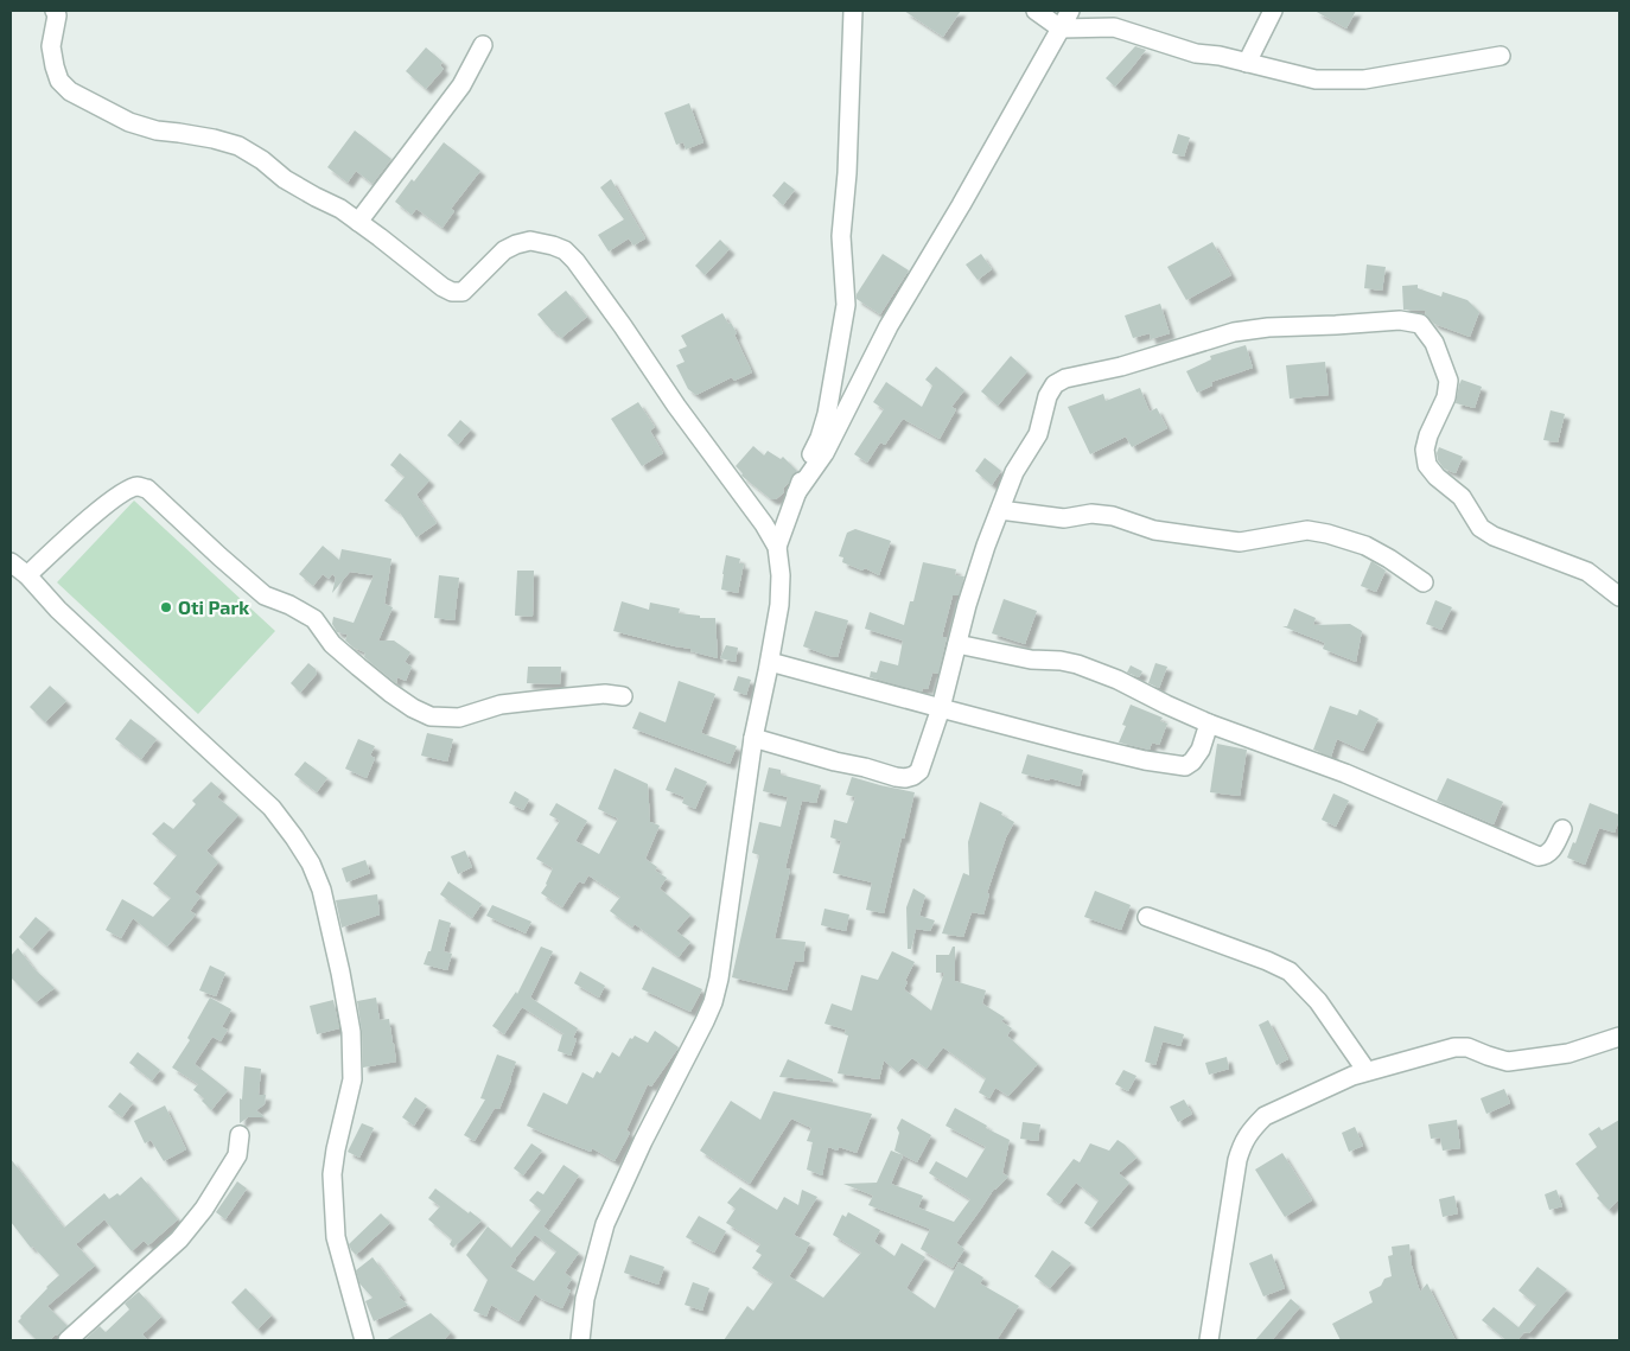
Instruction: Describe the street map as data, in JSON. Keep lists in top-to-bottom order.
{
  "places": ["Oti Park"]
}
